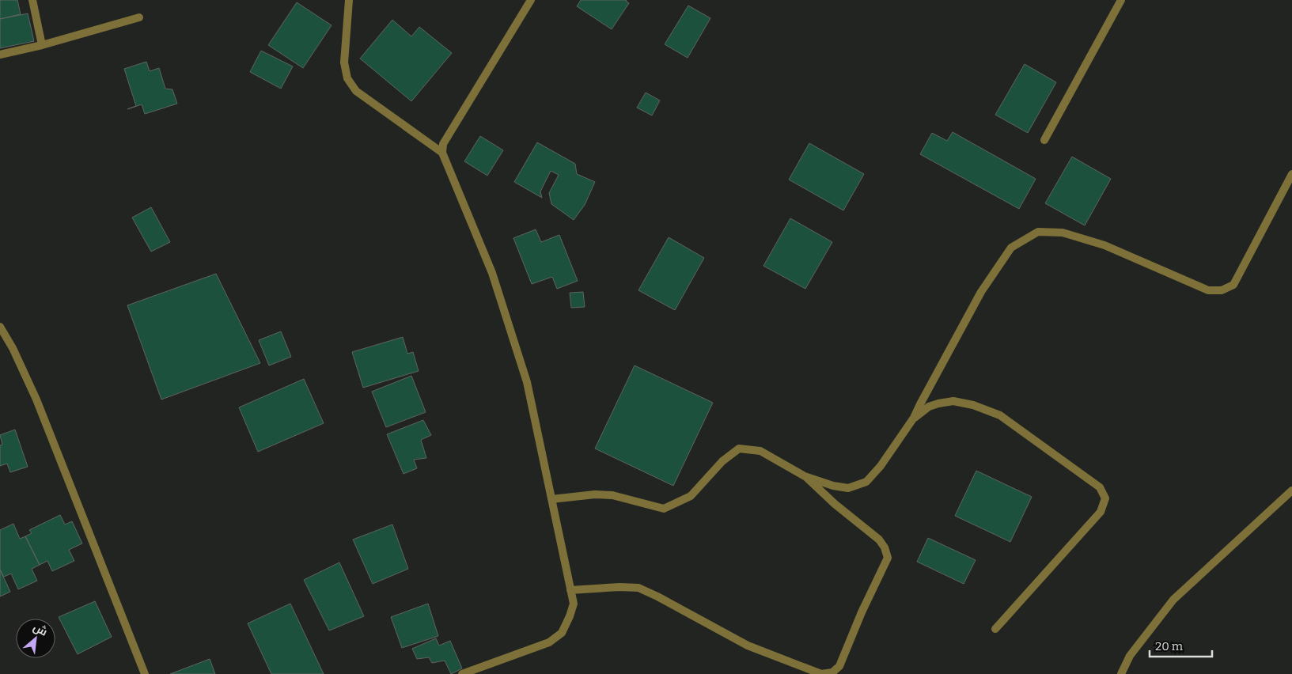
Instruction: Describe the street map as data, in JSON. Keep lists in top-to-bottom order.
{
  "scale_bar": "20 m",
  "north": "top right"
}
